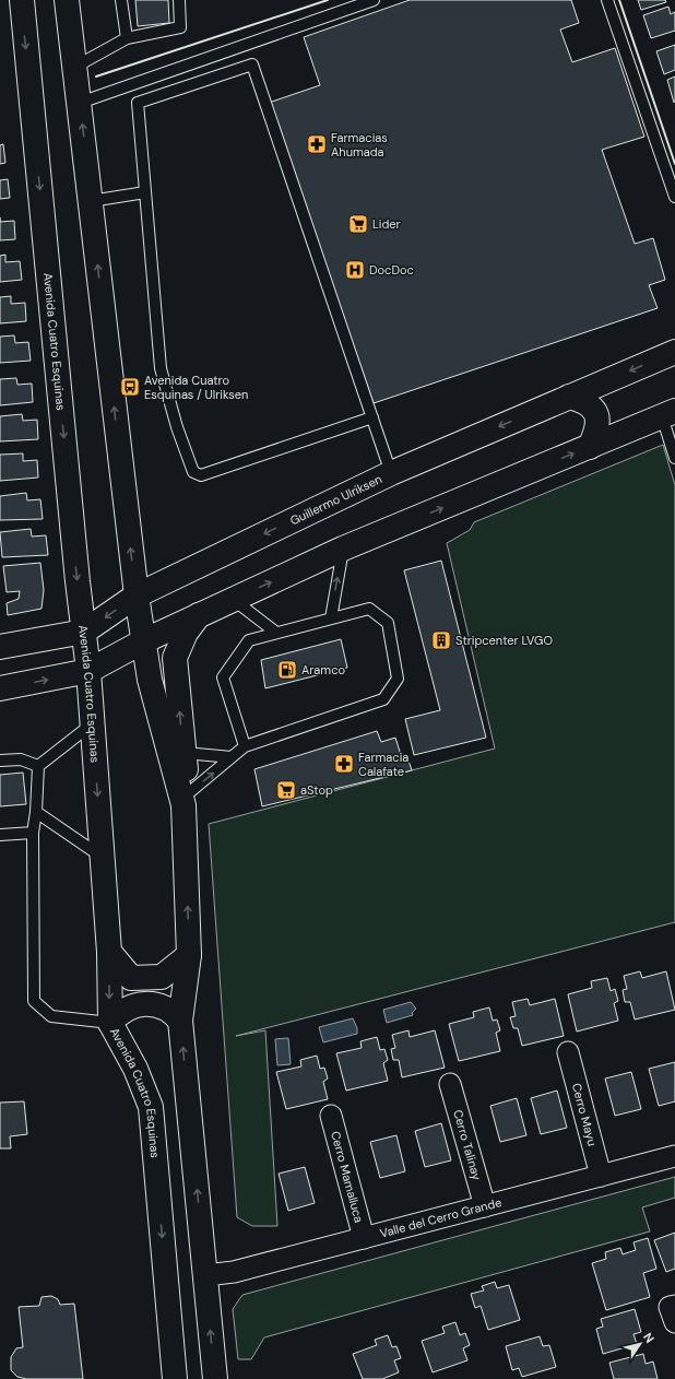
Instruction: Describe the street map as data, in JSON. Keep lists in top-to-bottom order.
{
  "streets": {
    "main road": ["Avenida Cuatro Esquinas", "Guillermo Ulriksen"],
    "street": [
      "Cerro Mayu",
      "Cerro Talinay",
      "Cerro Mamalluca",
      "Valle del Cerro Grande"
    ]
  },
  "crossings": [
    ["Avenida Cuatro Esquinas", "Guillermo Ulriksen"],
    ["Cerro Mayu", "Valle del Cerro Grande"],
    ["Cerro Talinay", "Valle del Cerro Grande"],
    ["Cerro Mamalluca", "Valle del Cerro Grande"]
  ],
  "places": {
    "pharmacy": ["Farmacias Ahumada", "Farmacia Calafate"],
    "supermarket": ["Lider", "aStop"],
    "hospital": ["DocDoc"],
    "bus stop": ["Avenida Cuatro Esquinas / Ulriksen"],
    "building": ["Stripcenter LVGO"],
    "fuel station": ["Aramco"]
  },
  "north": "top right"
}
